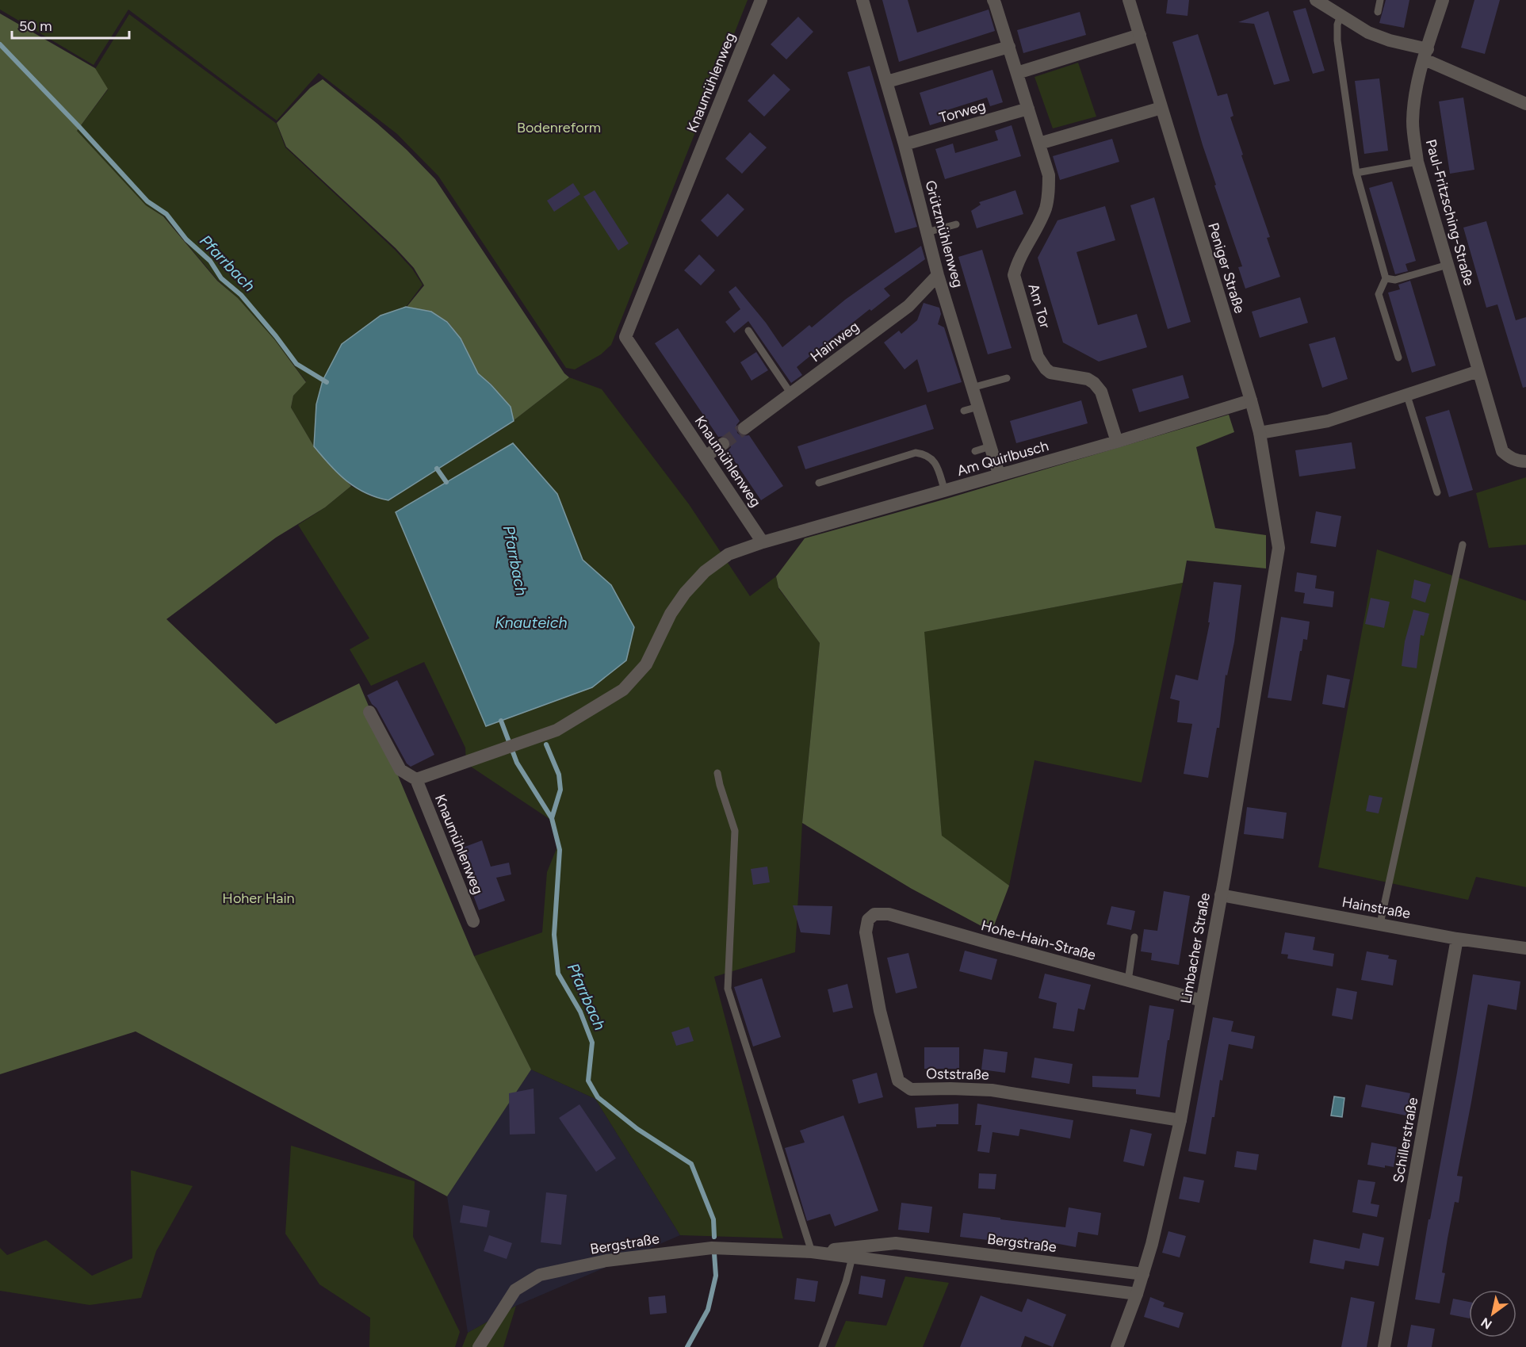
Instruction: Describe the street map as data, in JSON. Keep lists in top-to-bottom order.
{
  "streets": {
    "street": [
      "Knaumühlenweg",
      "Torweg",
      "Paul-Fritzsching-Straße",
      "Grützmühlenweg",
      "Peniger Straße",
      "Am Tor",
      "Hainweg",
      "Am Quirlbusch",
      "Hainstraße",
      "Hohe-Hain-Straße",
      "Limbacher Straße",
      "Oststraße",
      "Schillerstraße",
      "Bergstraße"
    ]
  },
  "crossings": [
    ["Knaumühlenweg", "Am Quirlbusch"],
    ["Torweg", "Grützmühlenweg"],
    ["Torweg", "Am Tor"],
    ["Grützmühlenweg", "Hainweg"],
    ["Grützmühlenweg", "Am Quirlbusch"],
    ["Peniger Straße", "Am Quirlbusch"],
    ["Peniger Straße", "Limbacher Straße"],
    ["Am Tor", "Am Quirlbusch"],
    ["Hainstraße", "Limbacher Straße"],
    ["Hainstraße", "Schillerstraße"],
    ["Hohe-Hain-Straße", "Limbacher Straße"],
    ["Hohe-Hain-Straße", "Oststraße"],
    ["Limbacher Straße", "Oststraße"],
    ["Limbacher Straße", "Bergstraße"]
  ],
  "water": ["Pfarrbach", "Knauteich"],
  "parks": ["Bodenreform", "Hoher Hain"],
  "scale_bar": "50 m",
  "north": "bottom left"
}
